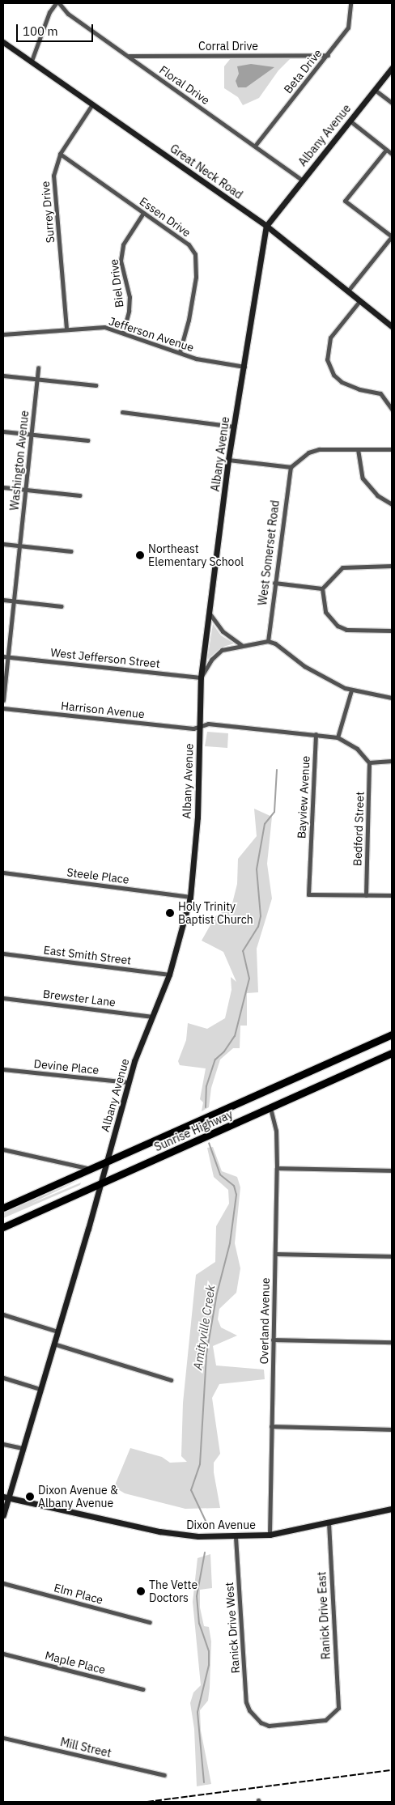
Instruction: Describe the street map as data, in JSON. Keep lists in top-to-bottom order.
{
  "streets": {
    "highway": ["Sunrise Highway"],
    "street": [
      "Corral Drive",
      "Beta Drive",
      "Floral Drive",
      "Albany Avenue",
      "Great Neck Road",
      "Surrey Drive",
      "Essen Drive",
      "Biel Drive",
      "Jefferson Avenue",
      "Washington Avenue",
      "West Somerset Road",
      "West Jefferson Street",
      "Harrison Avenue",
      "Bayview Avenue",
      "Bedford Street",
      "Steele Place",
      "East Smith Street",
      "Brewster Lane",
      "Devine Place",
      "Overland Avenue",
      "Dixon Avenue",
      "Elm Place",
      "Ranick Drive East",
      "Ranick Drive West",
      "Maple Place",
      "Mill Street"
    ]
  },
  "crossings": [
    ["Corral Drive", "Beta Drive"],
    ["Corral Drive", "Floral Drive"],
    ["Beta Drive", "Floral Drive"],
    ["Floral Drive", "Albany Avenue"],
    ["Albany Avenue", "Great Neck Road"],
    ["Albany Avenue", "Jefferson Avenue"],
    ["Albany Avenue", "West Jefferson Street"],
    ["Albany Avenue", "Harrison Avenue"],
    ["Albany Avenue", "Steele Place"],
    ["Albany Avenue", "East Smith Street"],
    ["Albany Avenue", "Brewster Lane"],
    ["Albany Avenue", "Devine Place"],
    ["Albany Avenue", "Sunrise Highway"],
    ["Albany Avenue", "Dixon Avenue"],
    ["Great Neck Road", "Surrey Drive"],
    ["Surrey Drive", "Essen Drive"],
    ["Surrey Drive", "Jefferson Avenue"],
    ["Essen Drive", "Biel Drive"],
    ["Essen Drive", "Jefferson Avenue"],
    ["Biel Drive", "Jefferson Avenue"],
    ["Washington Avenue", "West Jefferson Street"],
    ["Bayview Avenue", "Bedford Street"],
    ["Sunrise Highway", "Overland Avenue"],
    ["Overland Avenue", "Dixon Avenue"],
    ["Dixon Avenue", "Ranick Drive East"],
    ["Dixon Avenue", "Ranick Drive West"],
    ["Ranick Drive East", "Ranick Drive West"]
  ],
  "water": ["Amityville Creek"],
  "places": [
    "Northeast Elementary School",
    "Holy Trinity Baptist Church",
    "Dixon Avenue & Albany Avenue",
    "The Vette Doctors"
  ],
  "scale_bar": "100 m"
}
